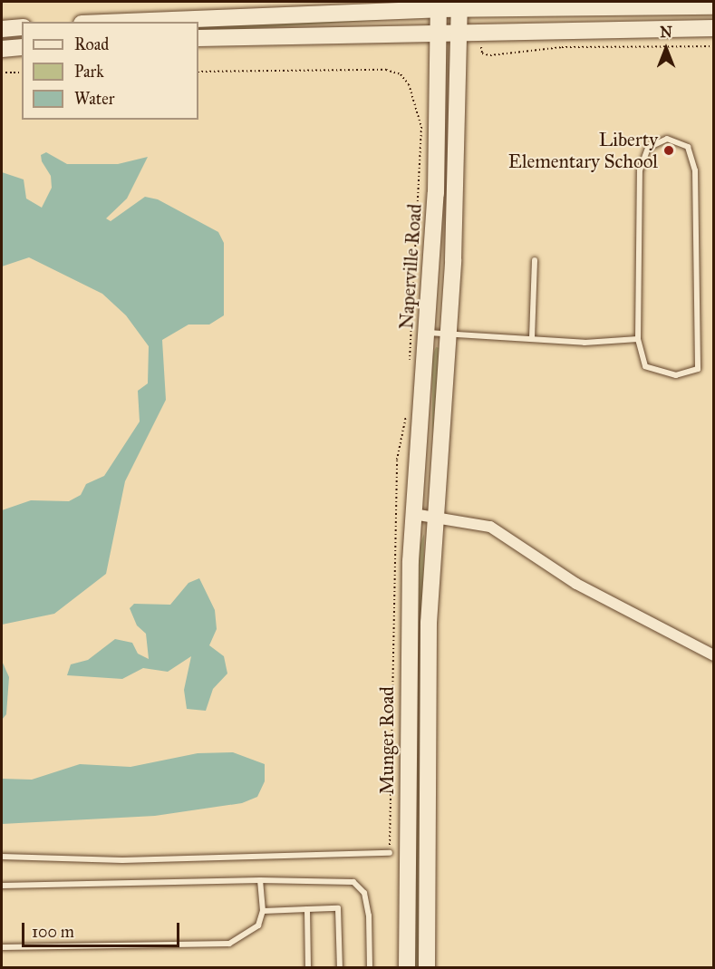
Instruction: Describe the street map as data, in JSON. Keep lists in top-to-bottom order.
{
  "streets": {
    "street": ["Naperville Road", "Munger Road"]
  },
  "crossings": [
    ["Naperville Road", "Munger Road"]
  ],
  "places": ["Liberty Elementary School"],
  "legend": ["Road", "Park", "Water"],
  "scale_bar": "100 m",
  "north": "top"
}
